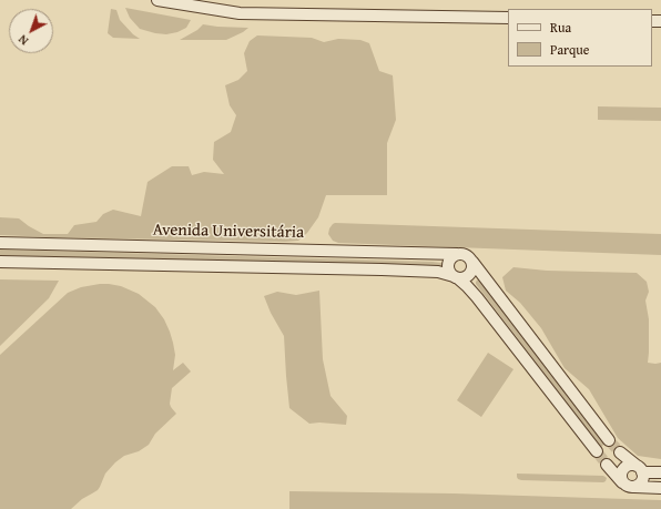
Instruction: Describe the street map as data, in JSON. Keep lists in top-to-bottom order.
{
  "streets": {
    "street": ["Avenida Universitária"]
  },
  "legend": ["Rua", "Parque"],
  "north": "bottom left"
}
